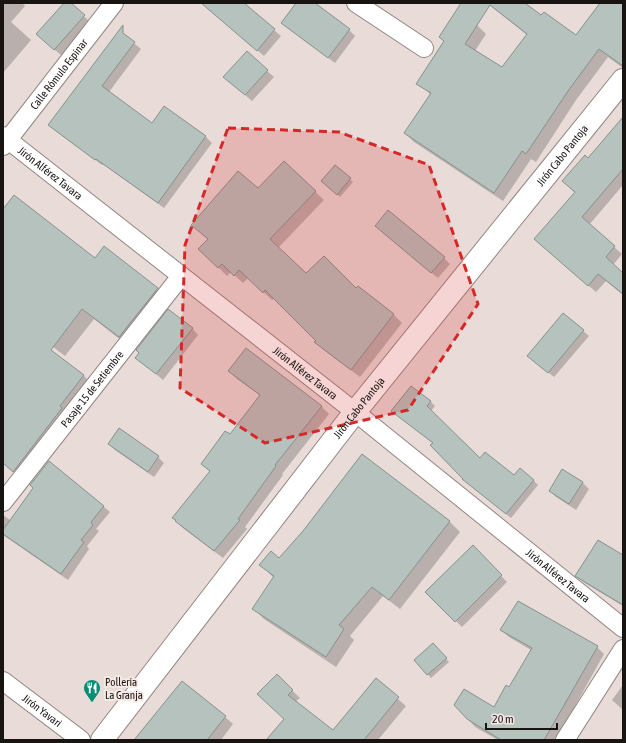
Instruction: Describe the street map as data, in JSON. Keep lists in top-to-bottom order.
{
  "streets": {
    "street": [
      "Calle Rómulo Espinar",
      "Jirón Cabo Pantoja",
      "Jirón Alférez Tavara",
      "Pasaje 15 de Setiembre",
      "Jirón Yavari"
    ]
  },
  "crossings": [
    ["Calle Rómulo Espinar", "Jirón Alférez Tavara"],
    ["Jirón Cabo Pantoja", "Jirón Alférez Tavara"],
    ["Jirón Alférez Tavara", "Pasaje 15 de Setiembre"]
  ],
  "places": {
    "restaurant": ["Pollería La Granja"]
  },
  "scale_bar": "20 m"
}
